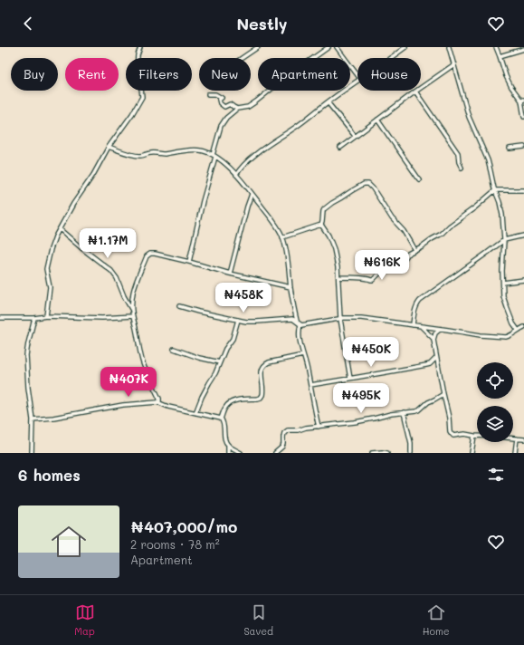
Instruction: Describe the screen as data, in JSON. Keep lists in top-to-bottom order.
{
  "page": {
    "header": "Nestly",
    "chip": [
      "Buy",
      "Rent",
      "Filters",
      "New",
      "Apartment",
      "House"
    ],
    "price": [
      "₦1.17M",
      "₦616K",
      "₦458K",
      "₦450K",
      "₦407K",
      "₦495K"
    ],
    "heading": "6 homes",
    "list": [
      {
        "name": "₦407,000/mo",
        "note": "2 rooms · 78 m² · Apartment"
      }
    ],
    "tabs": ["Map", "Saved", "Home"]
  }
}
